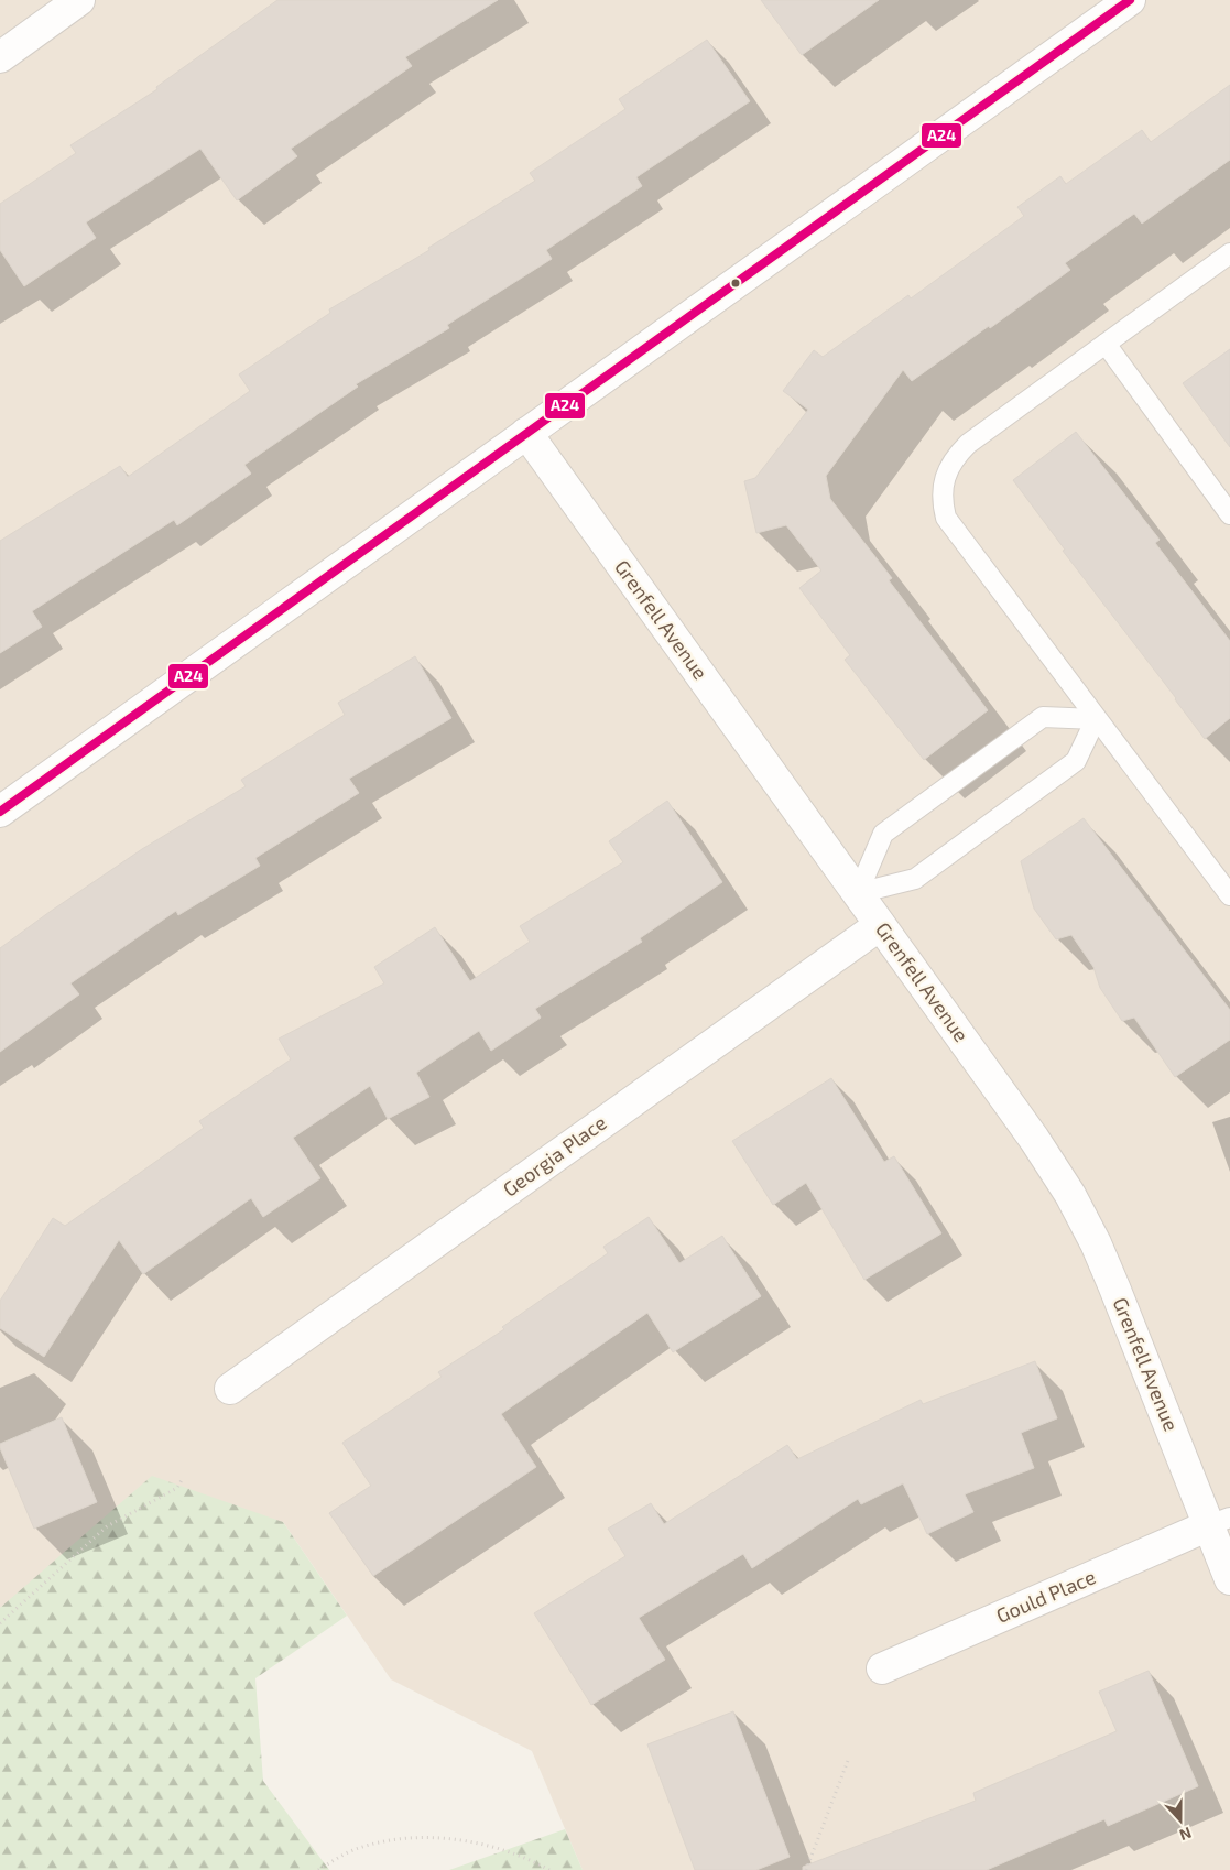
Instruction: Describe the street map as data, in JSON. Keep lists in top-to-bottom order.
{
  "streets": {
    "street": ["Grenfell Avenue", "Georgia Place", "Gould Place"]
  },
  "crossings": [
    ["Grenfell Avenue", "Georgia Place"],
    ["Grenfell Avenue", "Gould Place"]
  ],
  "lines": ["transit line A24"],
  "north": "bottom"
}
